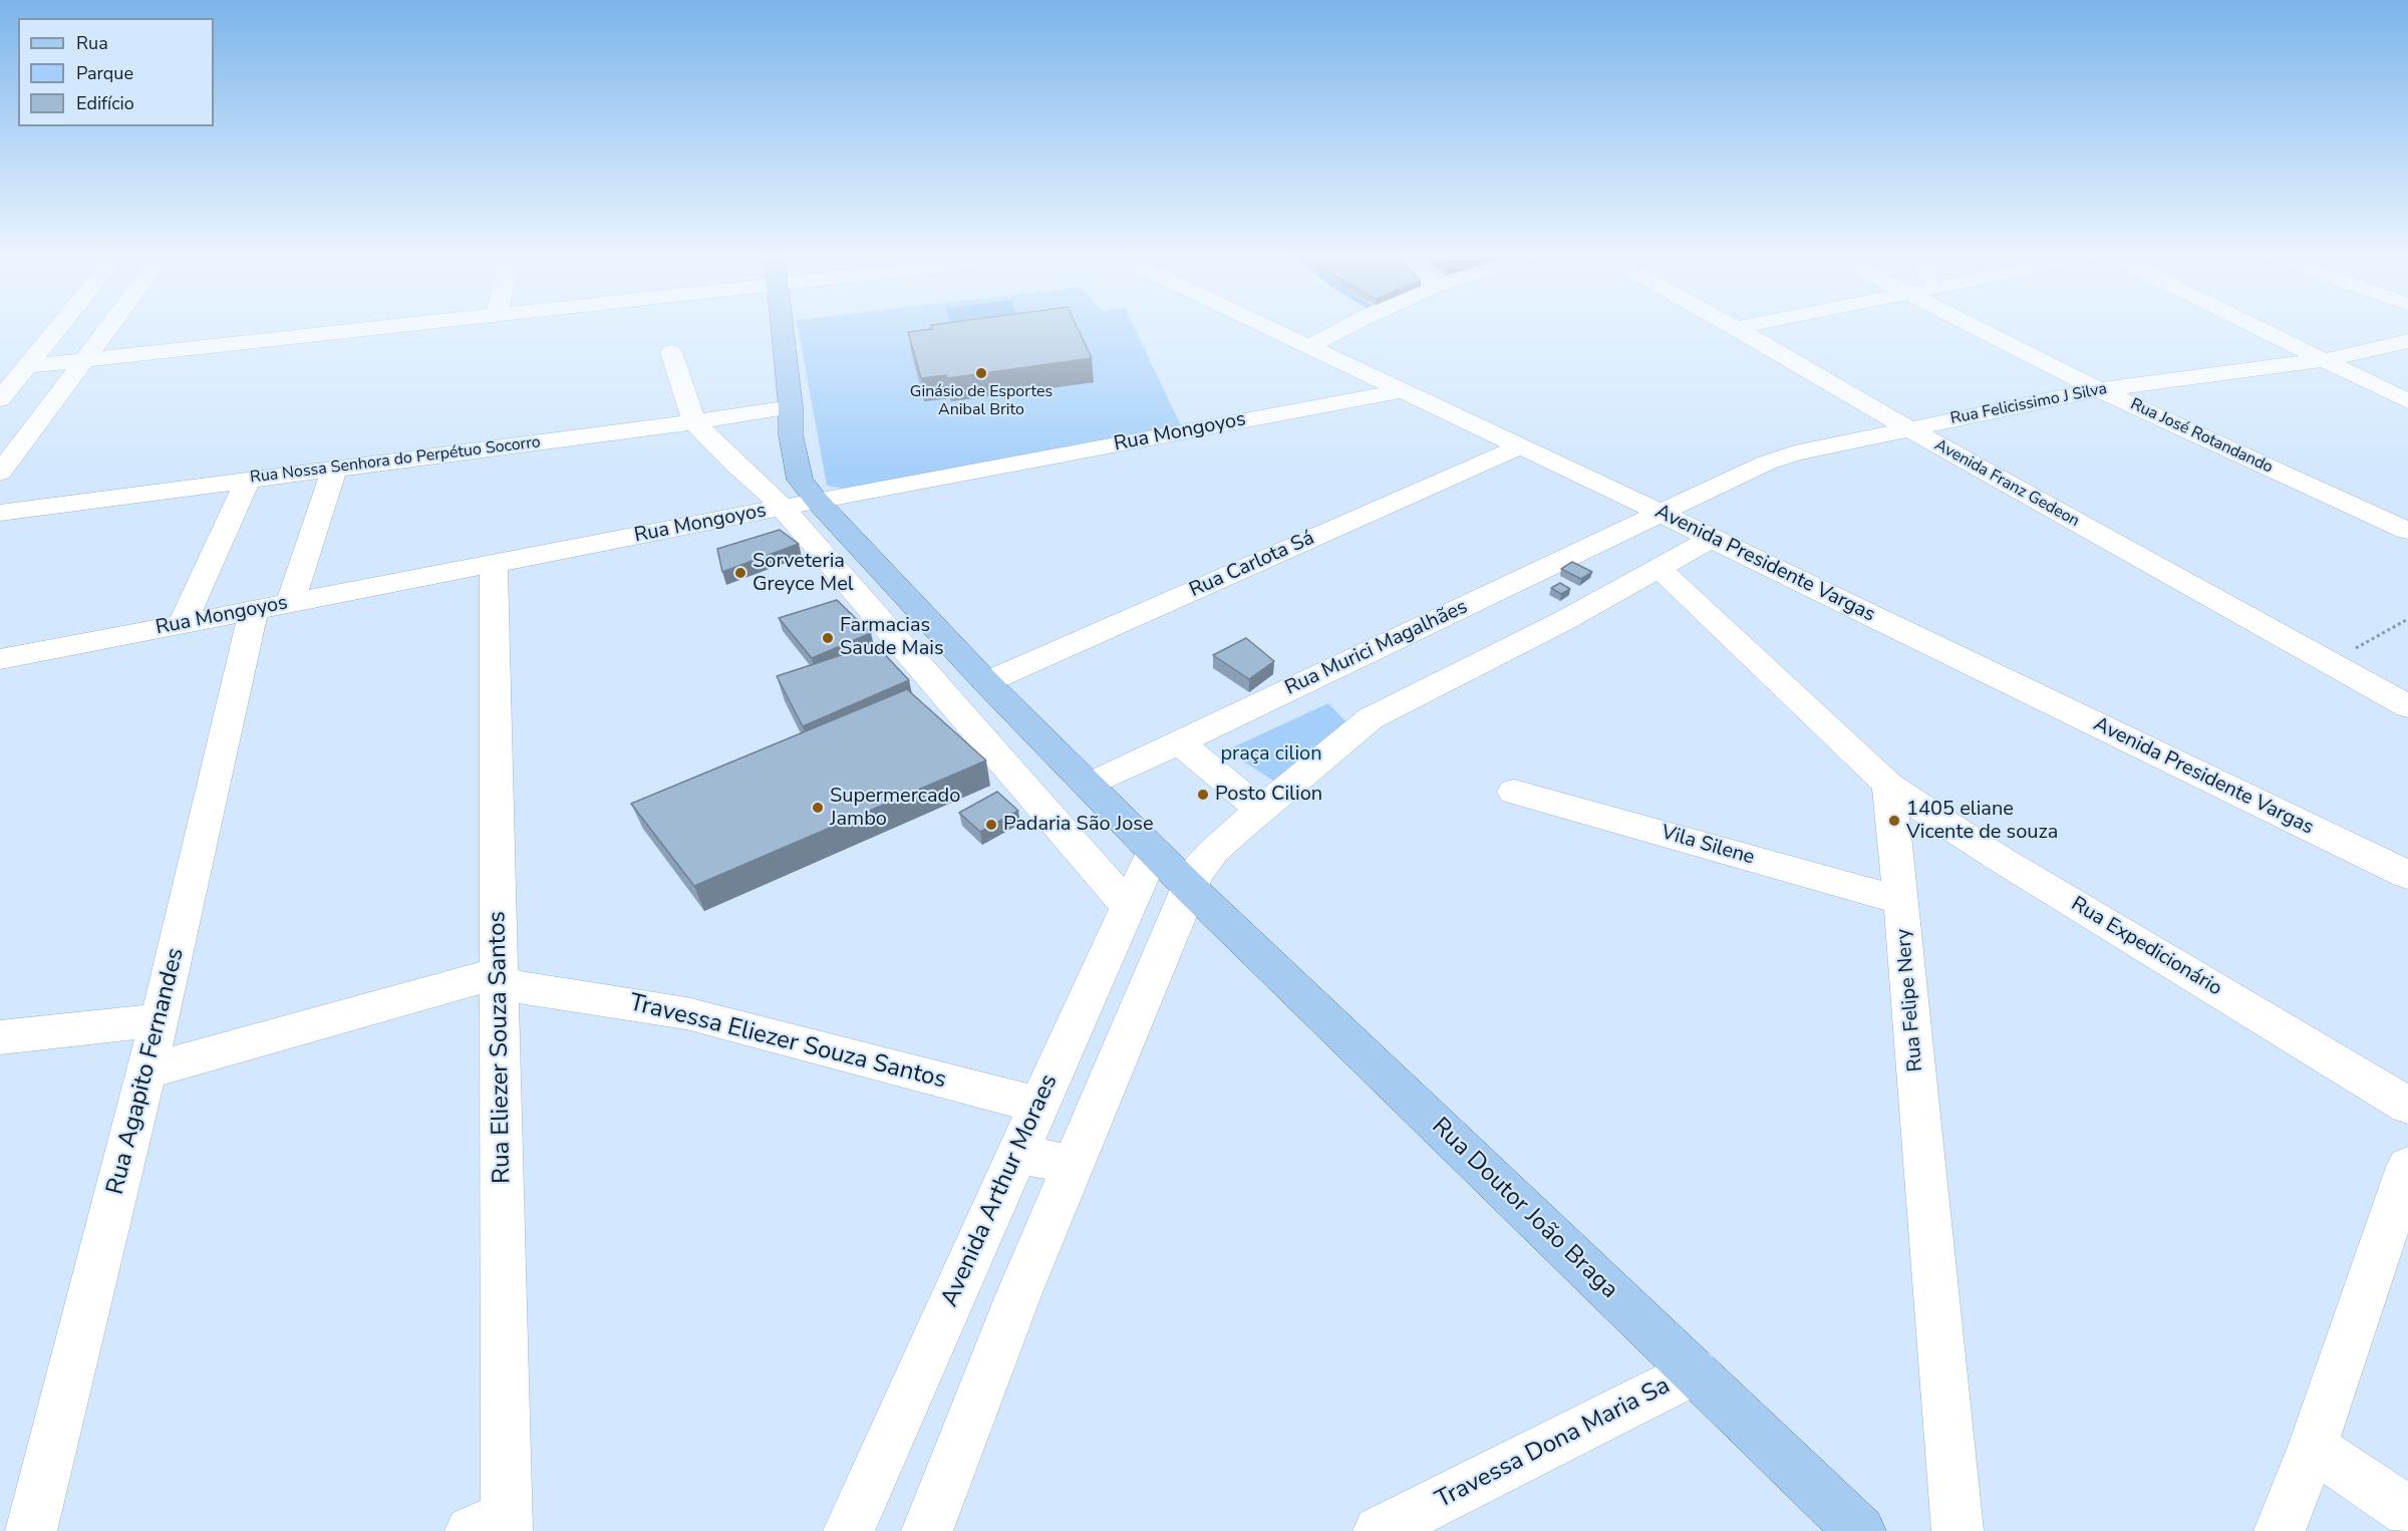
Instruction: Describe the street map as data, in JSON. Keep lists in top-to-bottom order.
{
  "streets": {
    "main road": ["Rua Doutor João Braga"],
    "street": [
      "Rua Felicissimo J Silva",
      "Rua Mongoyos",
      "Rua José Rotandando",
      "Rua Nossa Senhora do Perpétuo Socorro",
      "Avenida Franz Gedeon",
      "Avenida Presidente Vargas",
      "Rua Carlota Sá",
      "Rua Murici Magalhães",
      "Vila Silene",
      "Rua Expedicionário",
      "Rua Felipe Nery",
      "Travessa Eliezer Souza Santos",
      "Rua Eliezer Souza Santos",
      "Rua Agapito Fernandes",
      "Avenida Arthur Moraes",
      "Travessa Dona Maria Sa"
    ]
  },
  "crossings": [
    ["Rua Felicissimo J Silva", "Rua José Rotandando"],
    ["Rua Felicissimo J Silva", "Avenida Franz Gedeon"],
    ["Rua Felicissimo J Silva", "Avenida Presidente Vargas"],
    ["Rua Felicissimo J Silva", "Rua Murici Magalhães"],
    ["Rua Mongoyos", "Avenida Presidente Vargas"],
    ["Rua Mongoyos", "Rua Eliezer Souza Santos"],
    ["Rua Mongoyos", "Rua Agapito Fernandes"],
    ["Rua Mongoyos", "Rua Doutor João Braga"],
    ["Rua Nossa Senhora do Perpétuo Socorro", "Rua Agapito Fernandes"],
    ["Rua Nossa Senhora do Perpétuo Socorro", "Rua Doutor João Braga"],
    ["Avenida Presidente Vargas", "Rua Carlota Sá"],
    ["Avenida Presidente Vargas", "Rua Murici Magalhães"],
    ["Rua Carlota Sá", "Rua Doutor João Braga"],
    ["Rua Murici Magalhães", "Rua Doutor João Braga"],
    ["Vila Silene", "Rua Felipe Nery"],
    ["Rua Expedicionário", "Rua Felipe Nery"],
    ["Travessa Eliezer Souza Santos", "Rua Eliezer Souza Santos"],
    ["Travessa Eliezer Souza Santos", "Avenida Arthur Moraes"],
    ["Avenida Arthur Moraes", "Rua Doutor João Braga"],
    ["Rua Doutor João Braga", "Travessa Dona Maria Sa"]
  ],
  "parks": ["praça cilion"],
  "places": [
    "Ginásio de Esportes Anibal Brito",
    "Sorveteria Greyce Mel",
    "Farmacias Saude Mais",
    "Posto Cilion",
    "Supermercado Jambo",
    "1405 eliane Vicente de souza",
    "Padaria São Jose"
  ],
  "legend": ["Rua", "Parque", "Edifício"]
}
